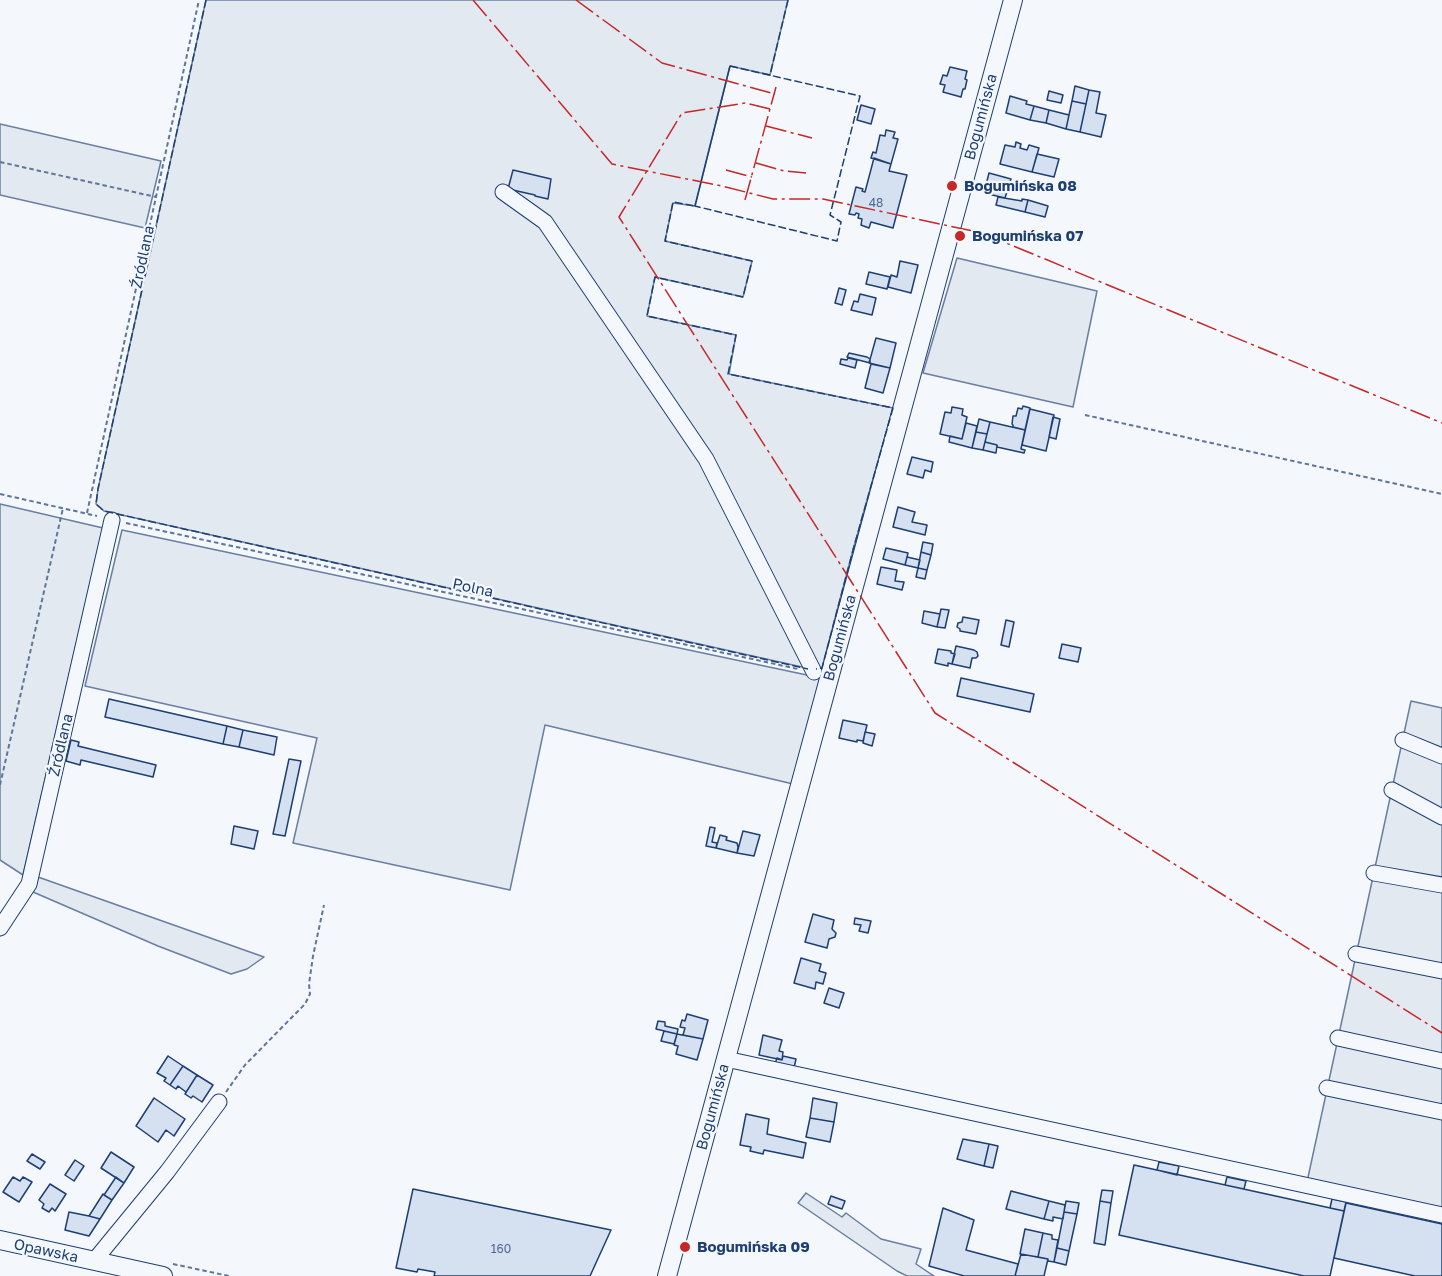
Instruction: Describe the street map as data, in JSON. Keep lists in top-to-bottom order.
{
  "streets": {
    "main road": ["Bogumińska", "Opawska"],
    "street": ["Źródlana"],
    "path": ["Polna"]
  },
  "crossings": [
    ["Źródlana", "Polna"]
  ],
  "places": ["Bogumińska 08", "Bogumińska 07", "Bogumińska 09"],
  "house_numbers": ["48", "160"]
}
